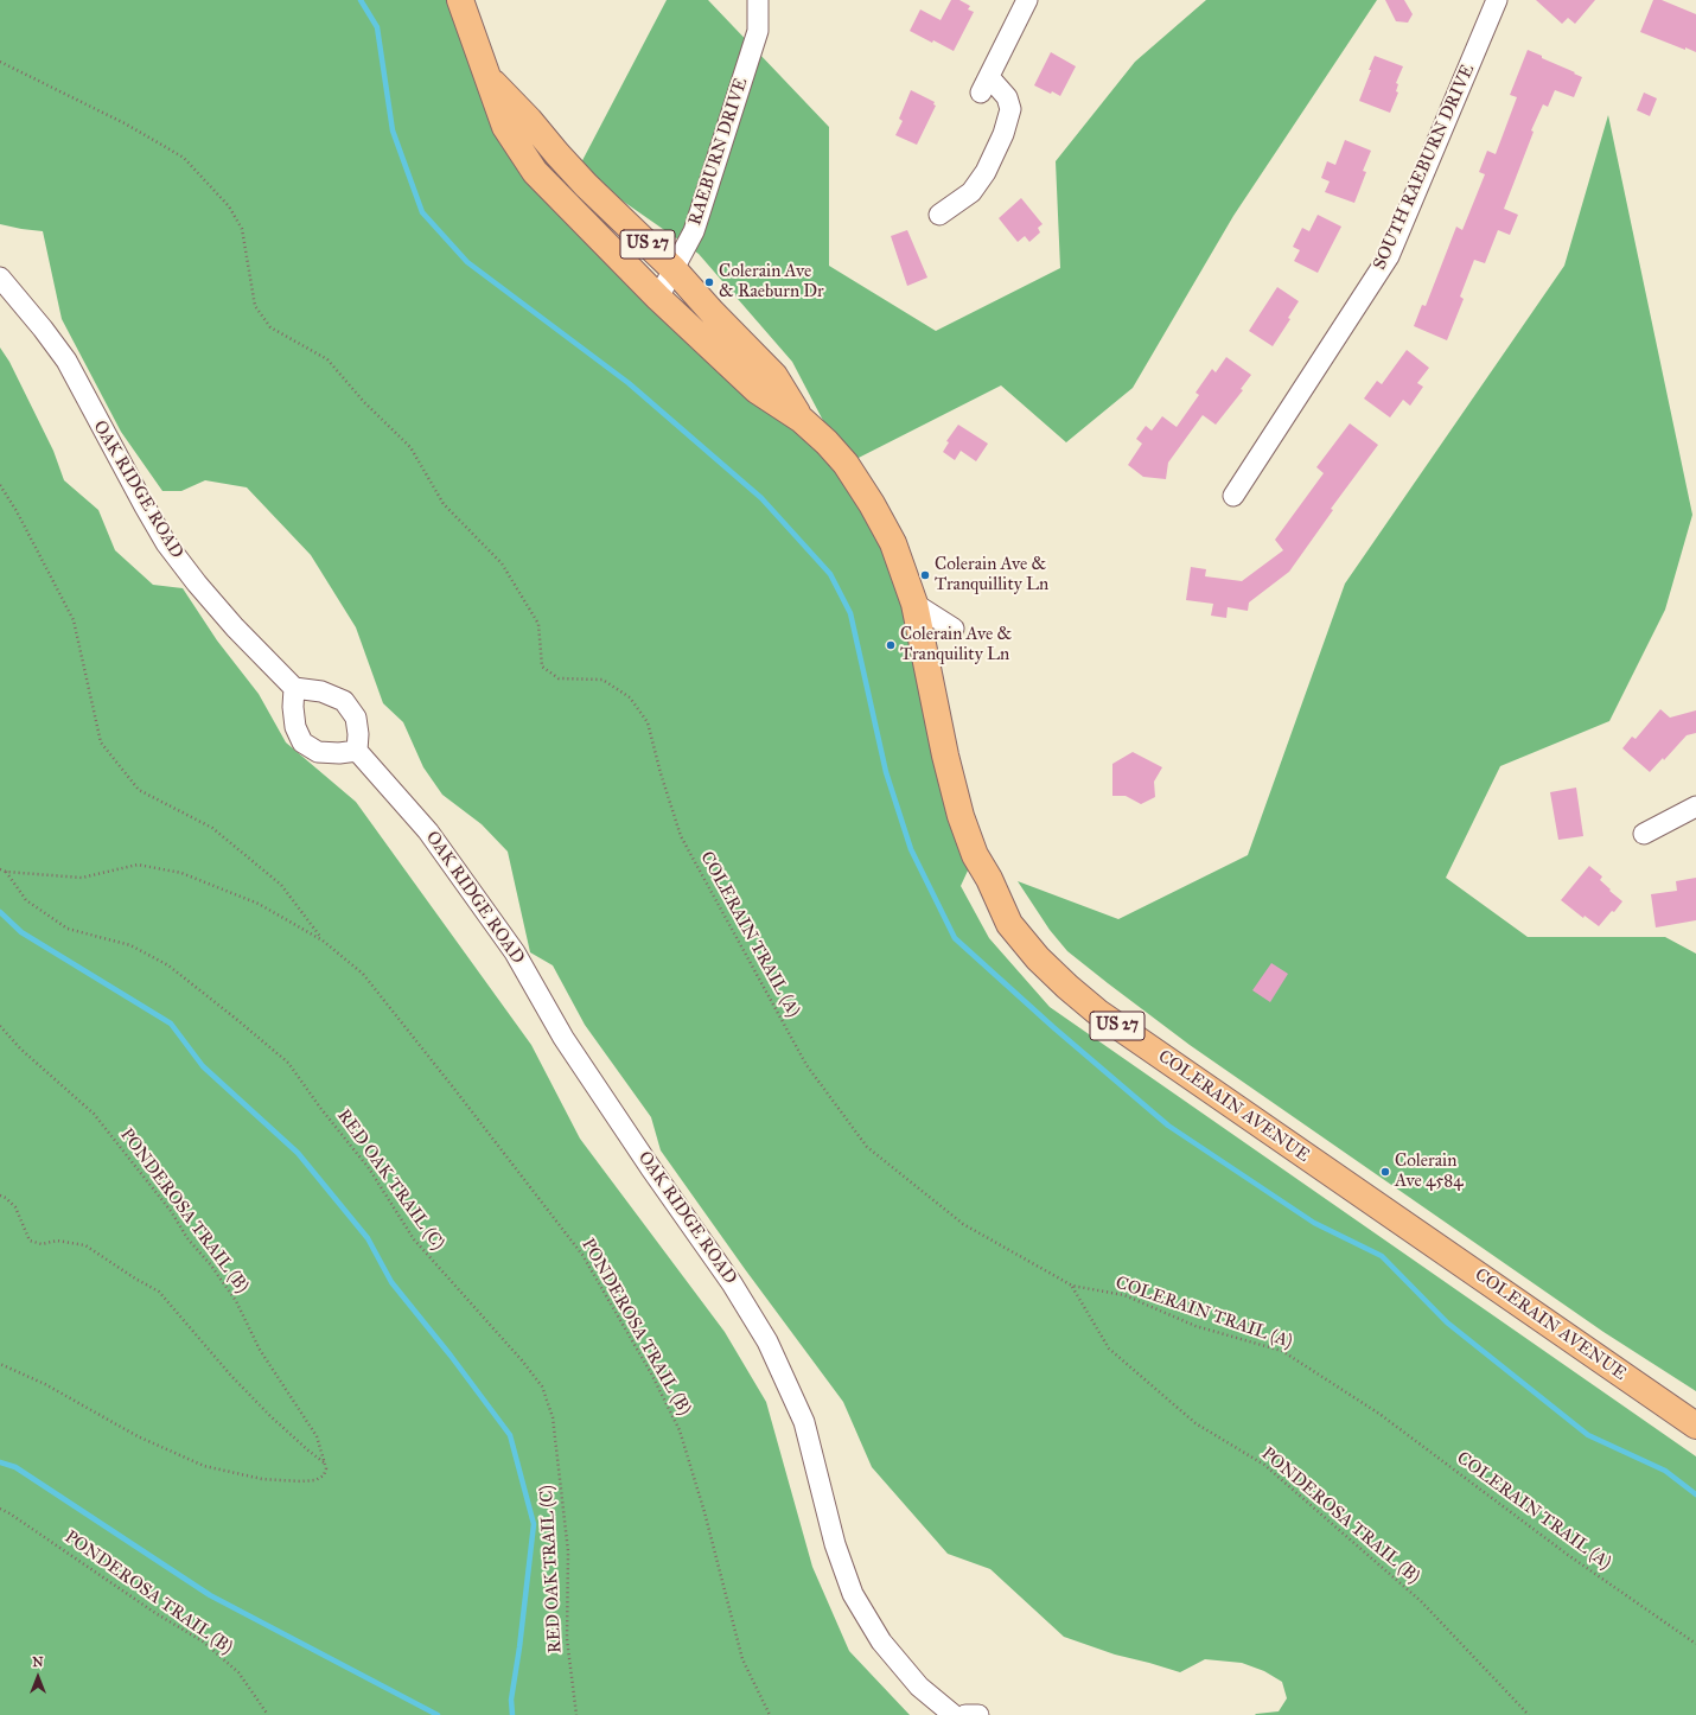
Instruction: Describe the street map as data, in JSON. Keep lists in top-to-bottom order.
{
  "streets": {
    "main road": ["US 27", "COLERAIN AVENUE"],
    "street": ["RAEBURN DRIVE", "SOUTH RAEBURN DRIVE", "OAK RIDGE ROAD"],
    "path": ["COLERAIN TRAIL (A)", "RED OAK TRAIL (C)", "PONDEROSA TRAIL (B)"]
  },
  "crossings": [
    ["RAEBURN DRIVE", "COLERAIN AVENUE"],
    ["COLERAIN TRAIL (A)", "PONDEROSA TRAIL (B)"],
    ["RED OAK TRAIL (C)", "PONDEROSA TRAIL (B)"]
  ],
  "places": [
    "Colerain Ave & Raeburn Dr",
    "Colerain Ave & Tranquillity Ln",
    "Colerain Ave & Tranquility Ln",
    "Colerain Ave 4584"
  ],
  "north": "top"
}
